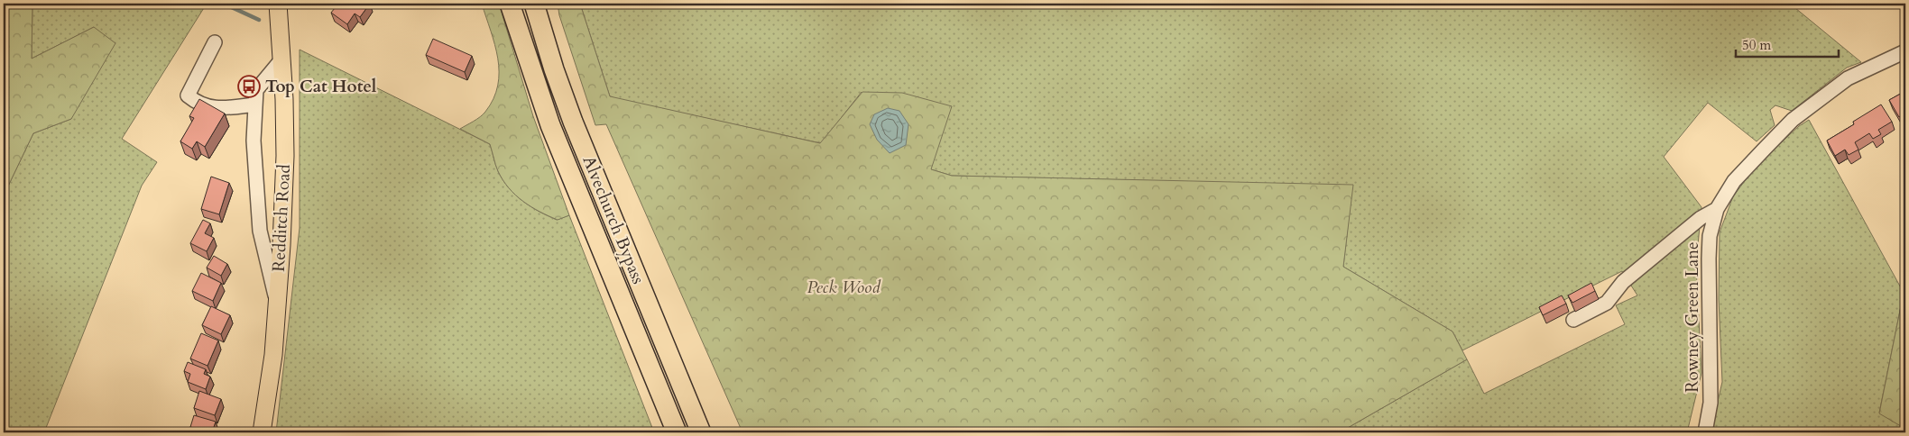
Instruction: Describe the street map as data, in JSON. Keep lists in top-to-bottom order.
{
  "streets": {
    "highway": ["Alvechurch Bypass"],
    "main road": ["Redditch Road"],
    "street": ["Rowney Green Lane"]
  },
  "parks": ["Peck Wood"],
  "places": {
    "bus stop": ["Top Cat Hotel"]
  },
  "scale_bar": "50 m"
}
